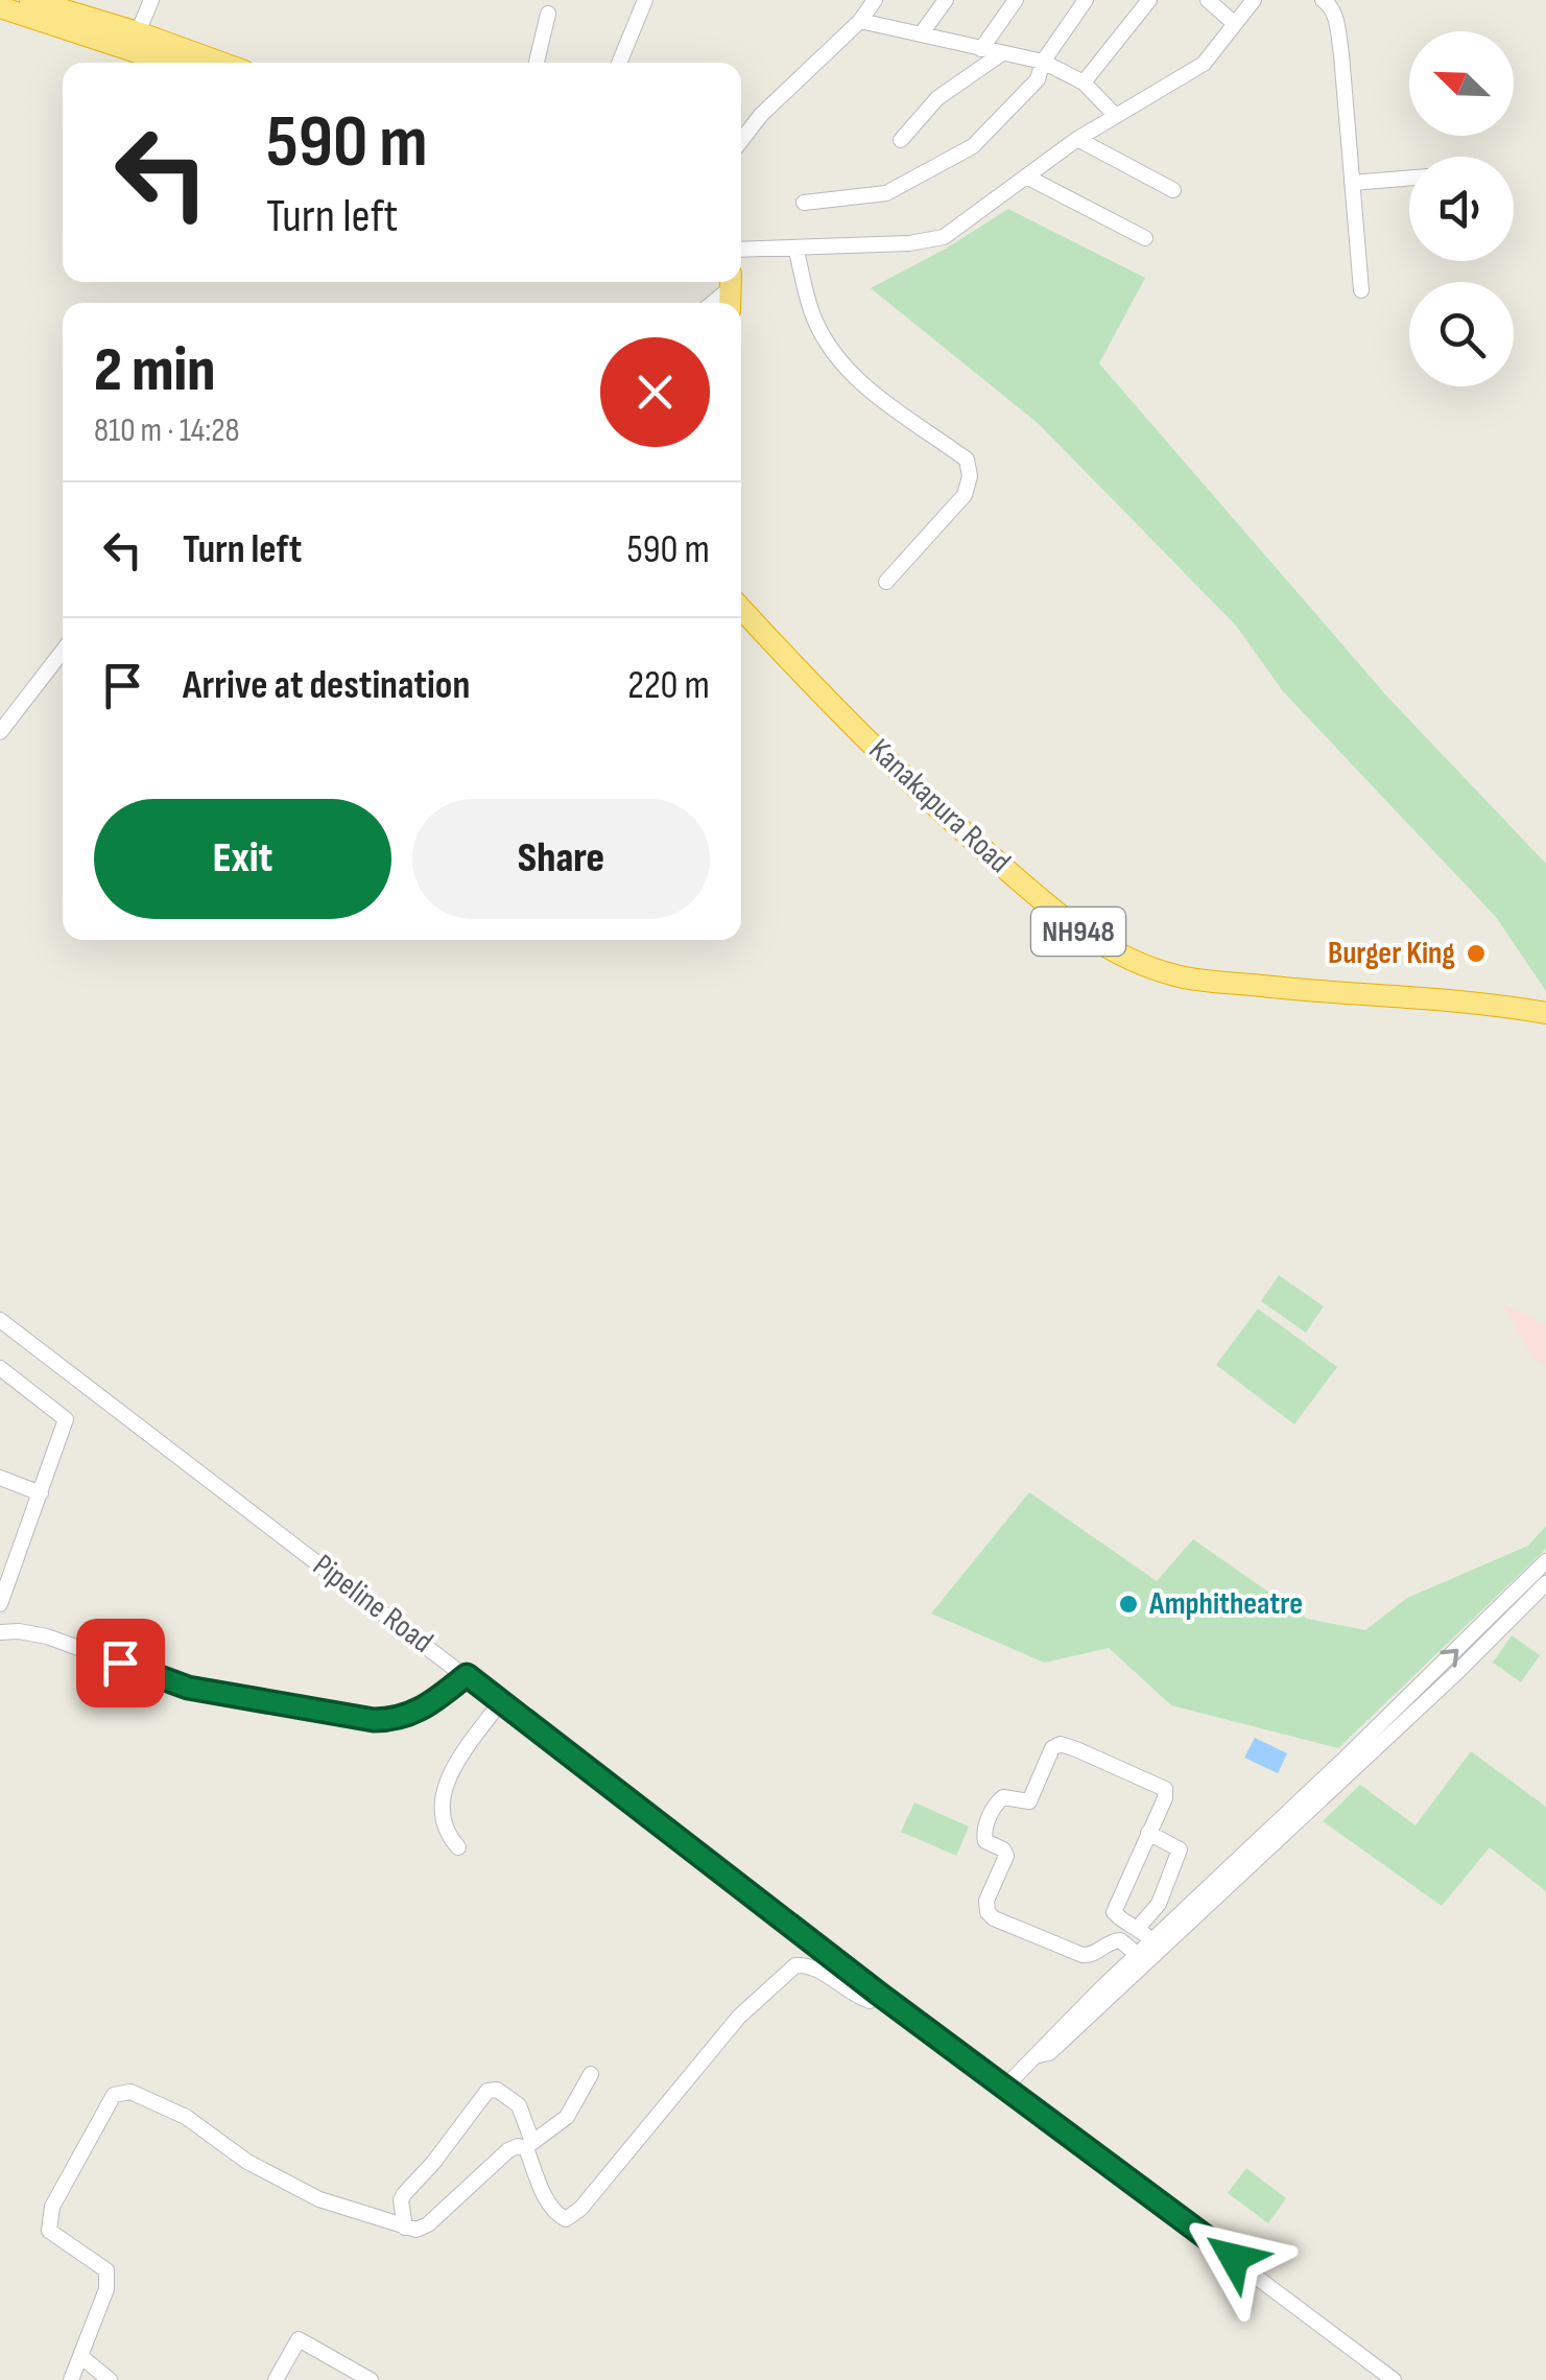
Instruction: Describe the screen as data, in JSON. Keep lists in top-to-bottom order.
{
  "streets": {
    "highway": ["Kanakapura Road", "NH948"],
    "street": ["Pipeline Road"]
  },
  "places": ["Burger King", "Amphitheatre"],
  "north": "top left",
  "page": {
    "turn": ["590 m", "Turn left"],
    "heading": ["2 min", "810 m · 14:28"],
    "list": [
      {
        "name": "Turn left",
        "value": "590 m"
      },
      {
        "name": "Arrive at destination",
        "value": "220 m"
      }
    ],
    "buttons": ["Exit", "Share"]
  }
}
